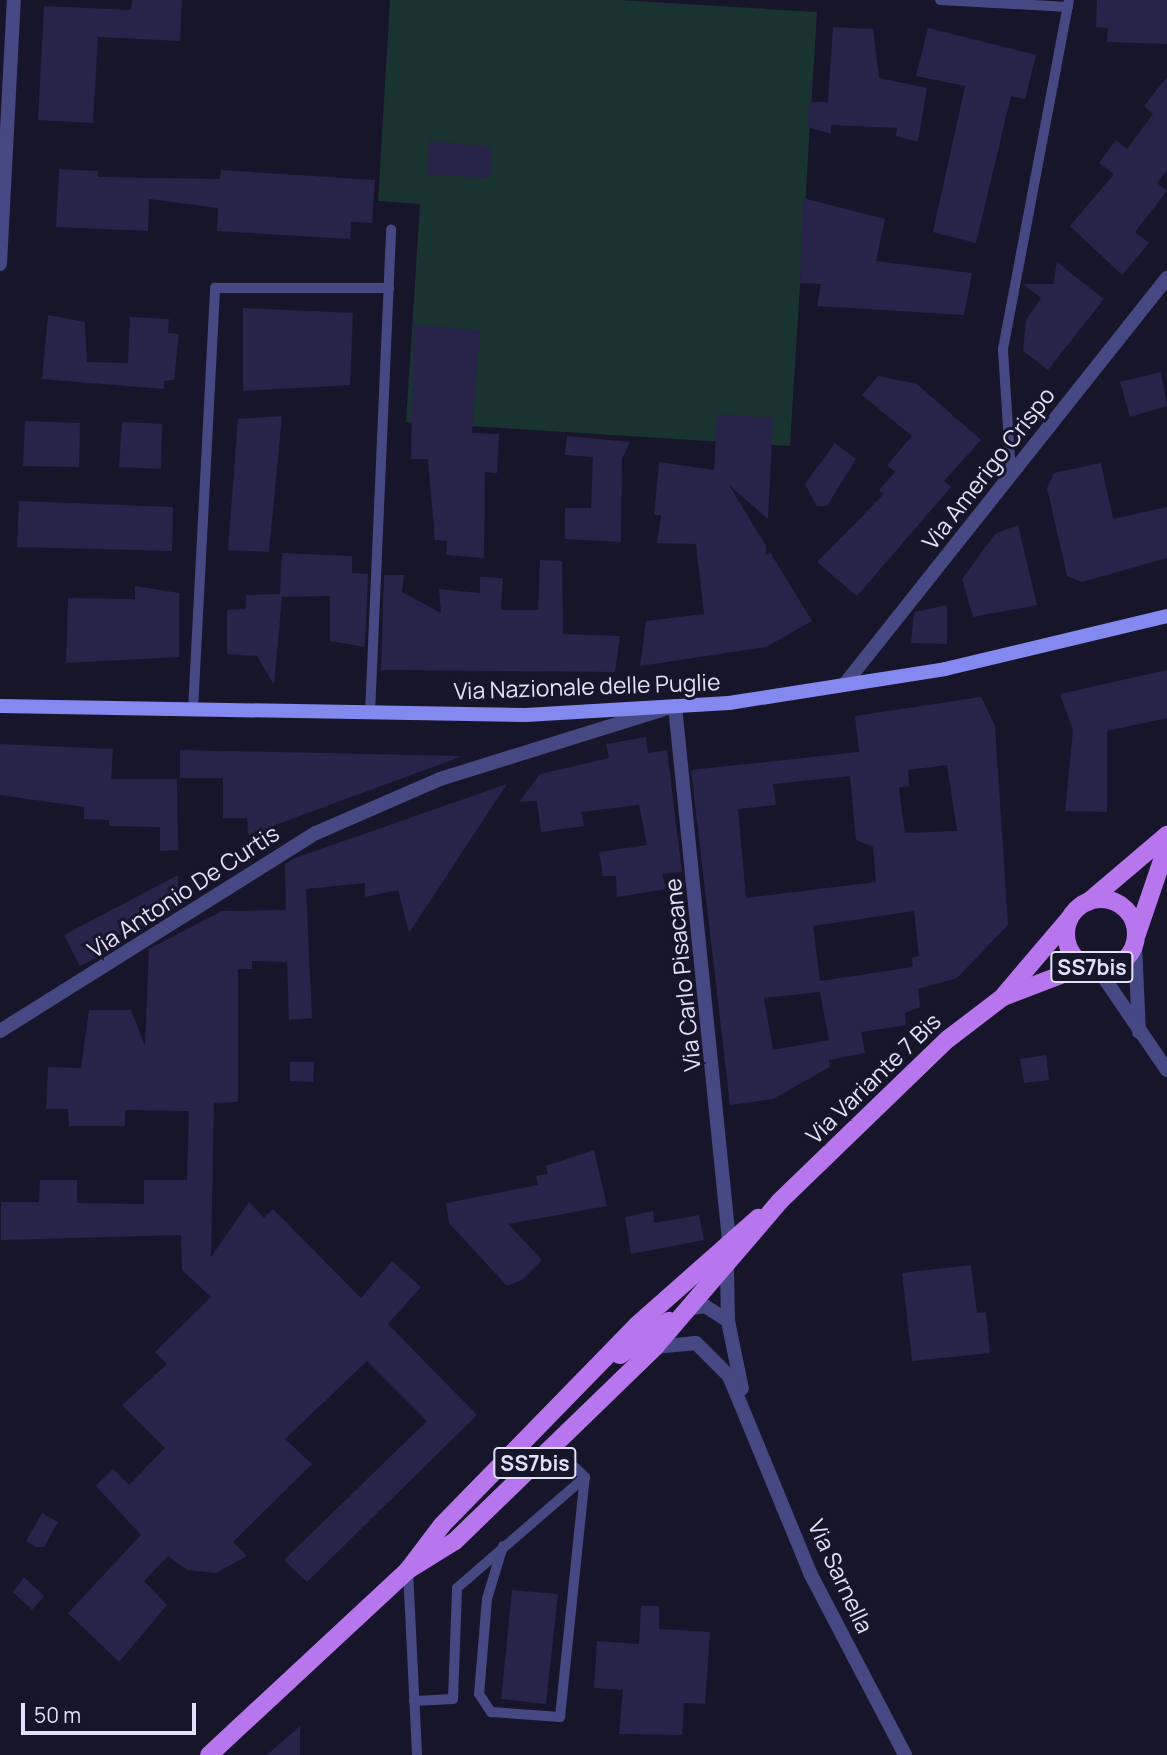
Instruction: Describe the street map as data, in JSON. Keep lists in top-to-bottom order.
{
  "streets": {
    "main road": ["Via Nazionale delle Puglie", "SS7bis", "Via Variante 7 Bis"],
    "street": [
      "Via Amerigo Crispo",
      "Via Antonio De Curtis",
      "Via Carlo Pisacane",
      "Via Sarnella"
    ]
  },
  "crossings": [
    ["Via Amerigo Crispo", "Via Nazionale delle Puglie"],
    ["Via Nazionale delle Puglie", "Via Antonio De Curtis"],
    ["Via Nazionale delle Puglie", "Via Carlo Pisacane"],
    ["Via Antonio De Curtis", "Via Carlo Pisacane"],
    ["SS7bis", "Via Variante 7 Bis"],
    ["Via Carlo Pisacane", "Via Variante 7 Bis"]
  ],
  "scale_bar": "50 m"
}
